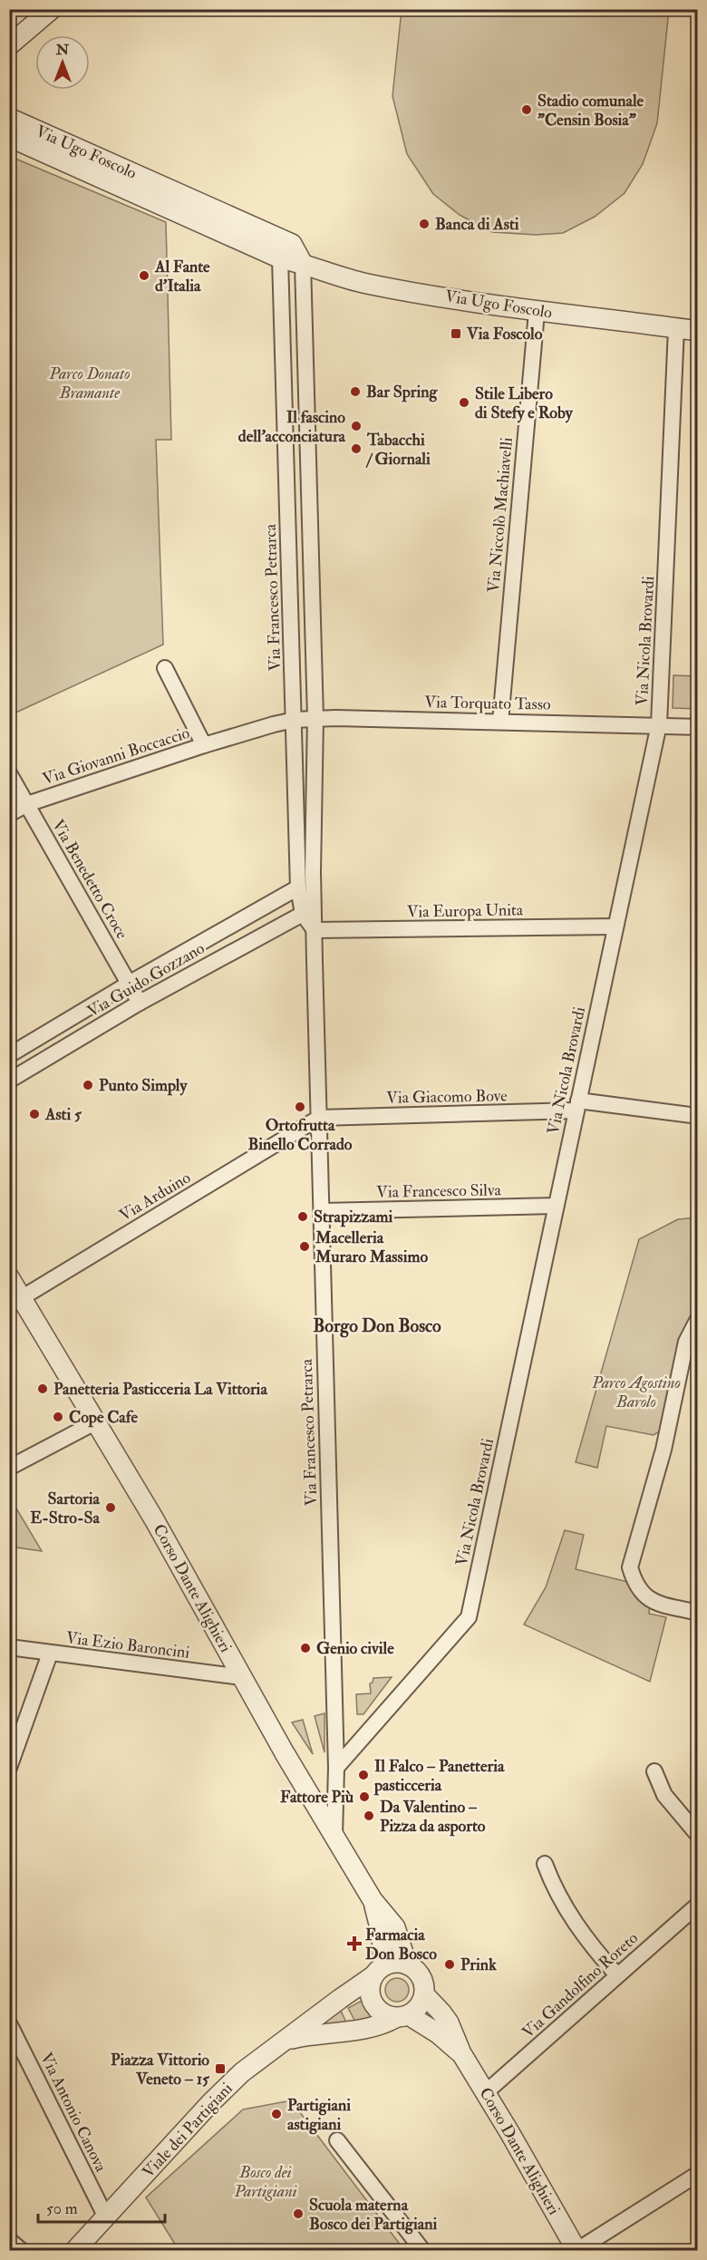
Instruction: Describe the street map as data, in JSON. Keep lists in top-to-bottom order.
{
  "streets": {
    "street": [
      "Via Ugo Foscolo",
      "Via Niccolò Machiavelli",
      "Via Francesco Petrarca",
      "Via Nicola Brovardi",
      "Via Torquato Tasso",
      "Via Giovanni Boccaccio",
      "Via Benedetto Croce",
      "Via Europa Unita",
      "Via Guido Gozzano",
      "Via Giacomo Bove",
      "Via Francesco Silva",
      "Via Arduino",
      "Corso Dante Alighieri",
      "Via Ezio Baroncini",
      "Via Gandolfino Roreto",
      "Via Antonio Canova",
      "Viale dei Partigiani"
    ]
  },
  "crossings": [
    ["Via Ugo Foscolo", "Via Niccolò Machiavelli"],
    ["Via Ugo Foscolo", "Via Francesco Petrarca"],
    ["Via Ugo Foscolo", "Via Nicola Brovardi"],
    ["Via Niccolò Machiavelli", "Via Torquato Tasso"],
    ["Via Francesco Petrarca", "Via Nicola Brovardi"],
    ["Via Francesco Petrarca", "Via Torquato Tasso"],
    ["Via Francesco Petrarca", "Via Giovanni Boccaccio"],
    ["Via Francesco Petrarca", "Via Europa Unita"],
    ["Via Francesco Petrarca", "Via Guido Gozzano"],
    ["Via Francesco Petrarca", "Via Giacomo Bove"],
    ["Via Francesco Petrarca", "Via Francesco Silva"],
    ["Via Francesco Petrarca", "Via Arduino"],
    ["Via Francesco Petrarca", "Corso Dante Alighieri"],
    ["Via Nicola Brovardi", "Via Torquato Tasso"],
    ["Via Nicola Brovardi", "Via Europa Unita"],
    ["Via Nicola Brovardi", "Via Giacomo Bove"],
    ["Via Nicola Brovardi", "Via Francesco Silva"],
    ["Via Torquato Tasso", "Via Giovanni Boccaccio"],
    ["Via Giovanni Boccaccio", "Via Benedetto Croce"],
    ["Via Benedetto Croce", "Via Guido Gozzano"],
    ["Via Giacomo Bove", "Via Arduino"],
    ["Via Arduino", "Corso Dante Alighieri"],
    ["Corso Dante Alighieri", "Via Ezio Baroncini"],
    ["Corso Dante Alighieri", "Via Gandolfino Roreto"],
    ["Corso Dante Alighieri", "Viale dei Partigiani"],
    ["Via Antonio Canova", "Viale dei Partigiani"]
  ],
  "districts": ["Borgo Don Bosco"],
  "parks": ["Parco Donato Bramante", "Parco Agostino Barolo", "Bosco dei Partigiani"],
  "places": {
    "other": [
      "Stadio comunale \"Censin Bosia\"",
      "Banca di Asti",
      "Al Fante d'Italia",
      "Bar Spring",
      "Stile Libero di Stefy e Roby",
      "Il fascino dell'acconciatura",
      "Tabacchi / Giornali",
      "Punto Simply",
      "Ortofrutta Binello Corrado",
      "Asti 5",
      "Strapizzami",
      "Macelleria Muraro Massimo",
      "Panetteria Pasticceria La Vittoria",
      "Cope Cafe",
      "Sartoria E-Stro-Sa",
      "Genio civile",
      "Il Falco – Panetteria pasticceria",
      "Fattore Più",
      "Da Valentino – Pizza da asporto",
      "Prink",
      "Partigiani astigiani",
      "Scuola materna Bosco dei Partigiani"
    ],
    "transit": ["Via Foscolo", "Piazza Vittorio Veneto – 15"],
    "health": ["Farmacia Don Bosco"]
  },
  "scale_bar": "50 m",
  "north": "top"
}
